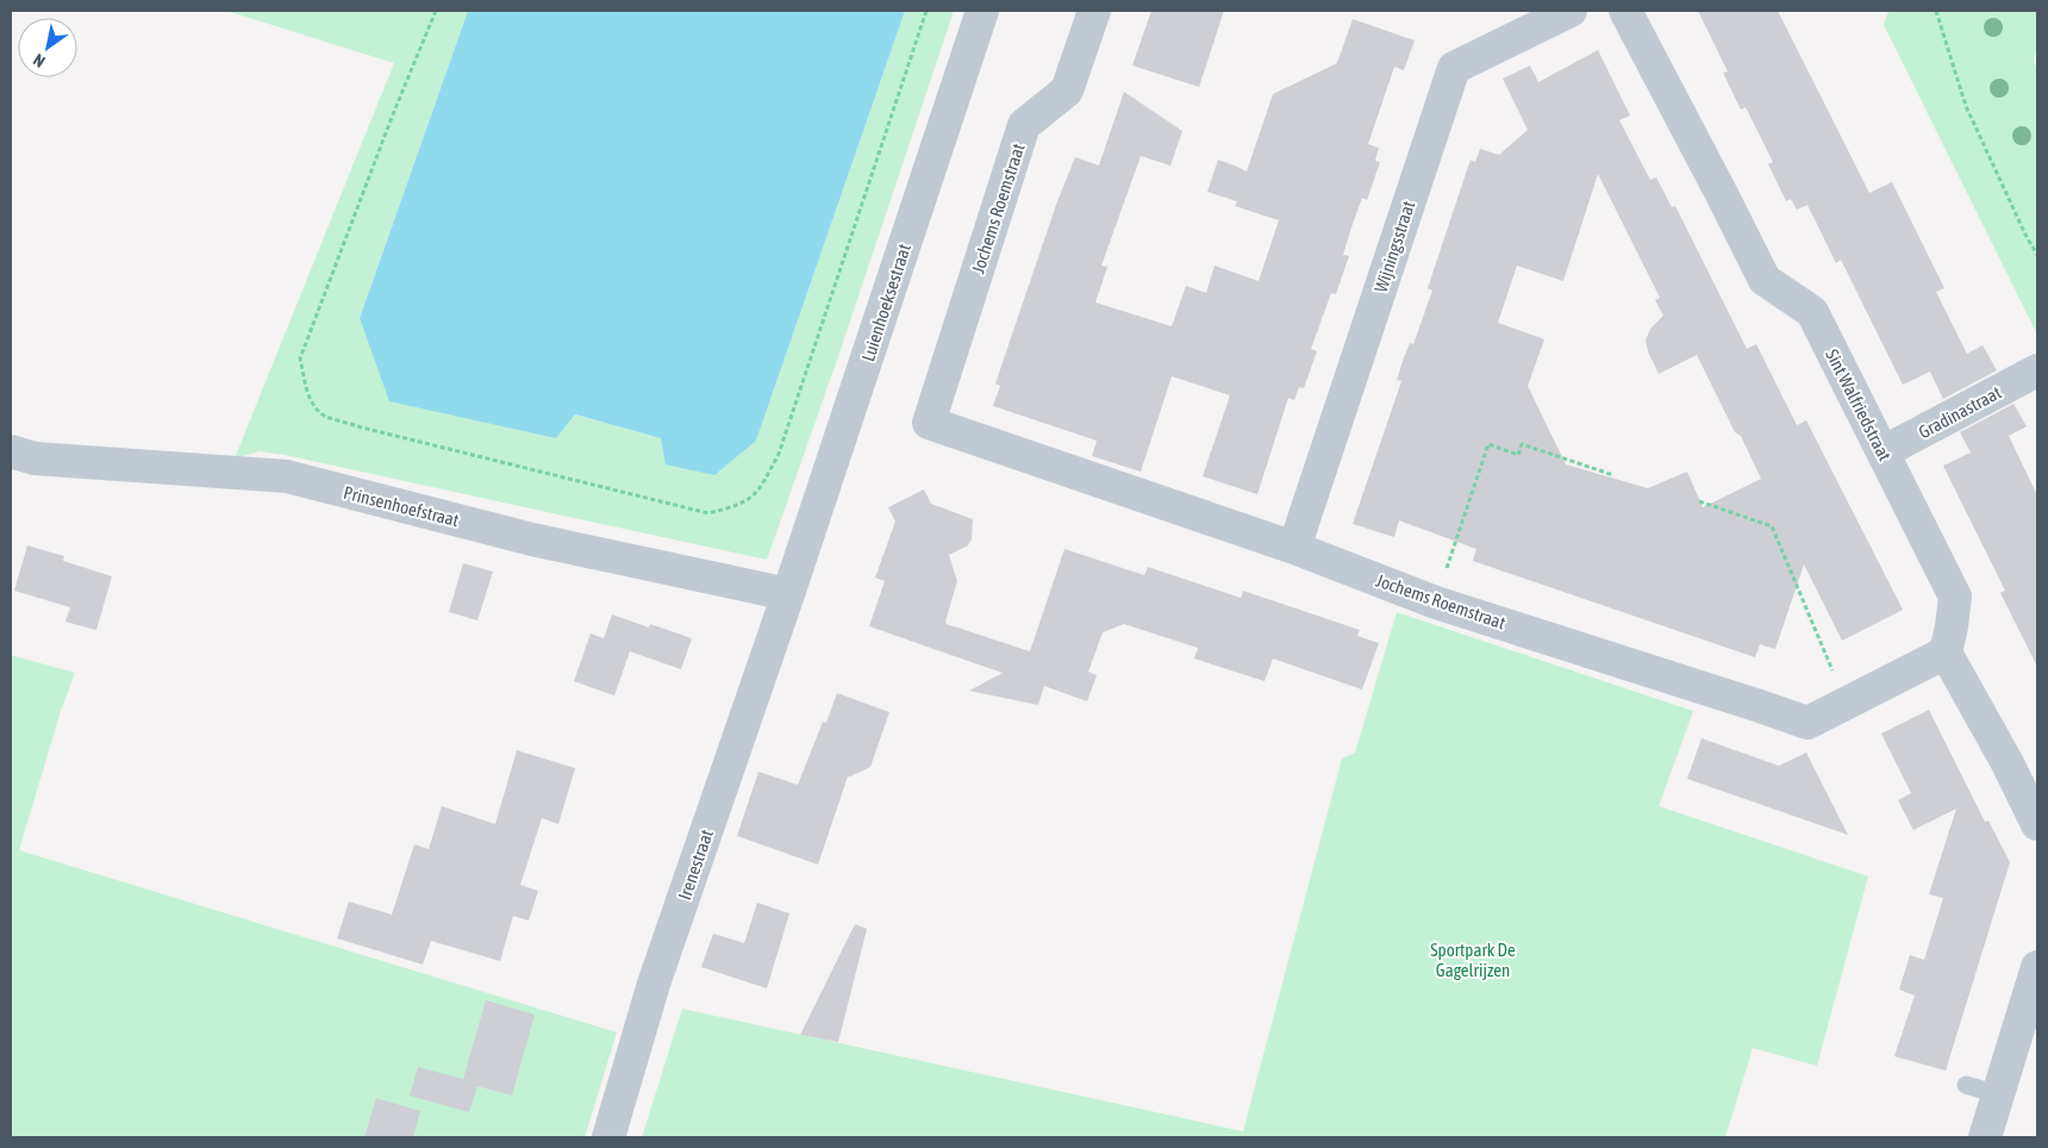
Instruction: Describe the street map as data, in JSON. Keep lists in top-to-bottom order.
{
  "streets": {
    "street": [
      "Jochems Roemstraat",
      "Wijningsstraat",
      "Luienhoeksestraat",
      "Sint Walfriedstraat",
      "Gradinastraat",
      "Prinsenhoefstraat",
      "Irenestraat"
    ]
  },
  "crossings": [
    ["Jochems Roemstraat", "Wijningsstraat"],
    ["Jochems Roemstraat", "Sint Walfriedstraat"],
    ["Luienhoeksestraat", "Prinsenhoefstraat"],
    ["Luienhoeksestraat", "Irenestraat"],
    ["Sint Walfriedstraat", "Gradinastraat"],
    ["Prinsenhoefstraat", "Irenestraat"]
  ],
  "parks": ["Sportpark De Gagelrijzen"],
  "north": "bottom left"
}
